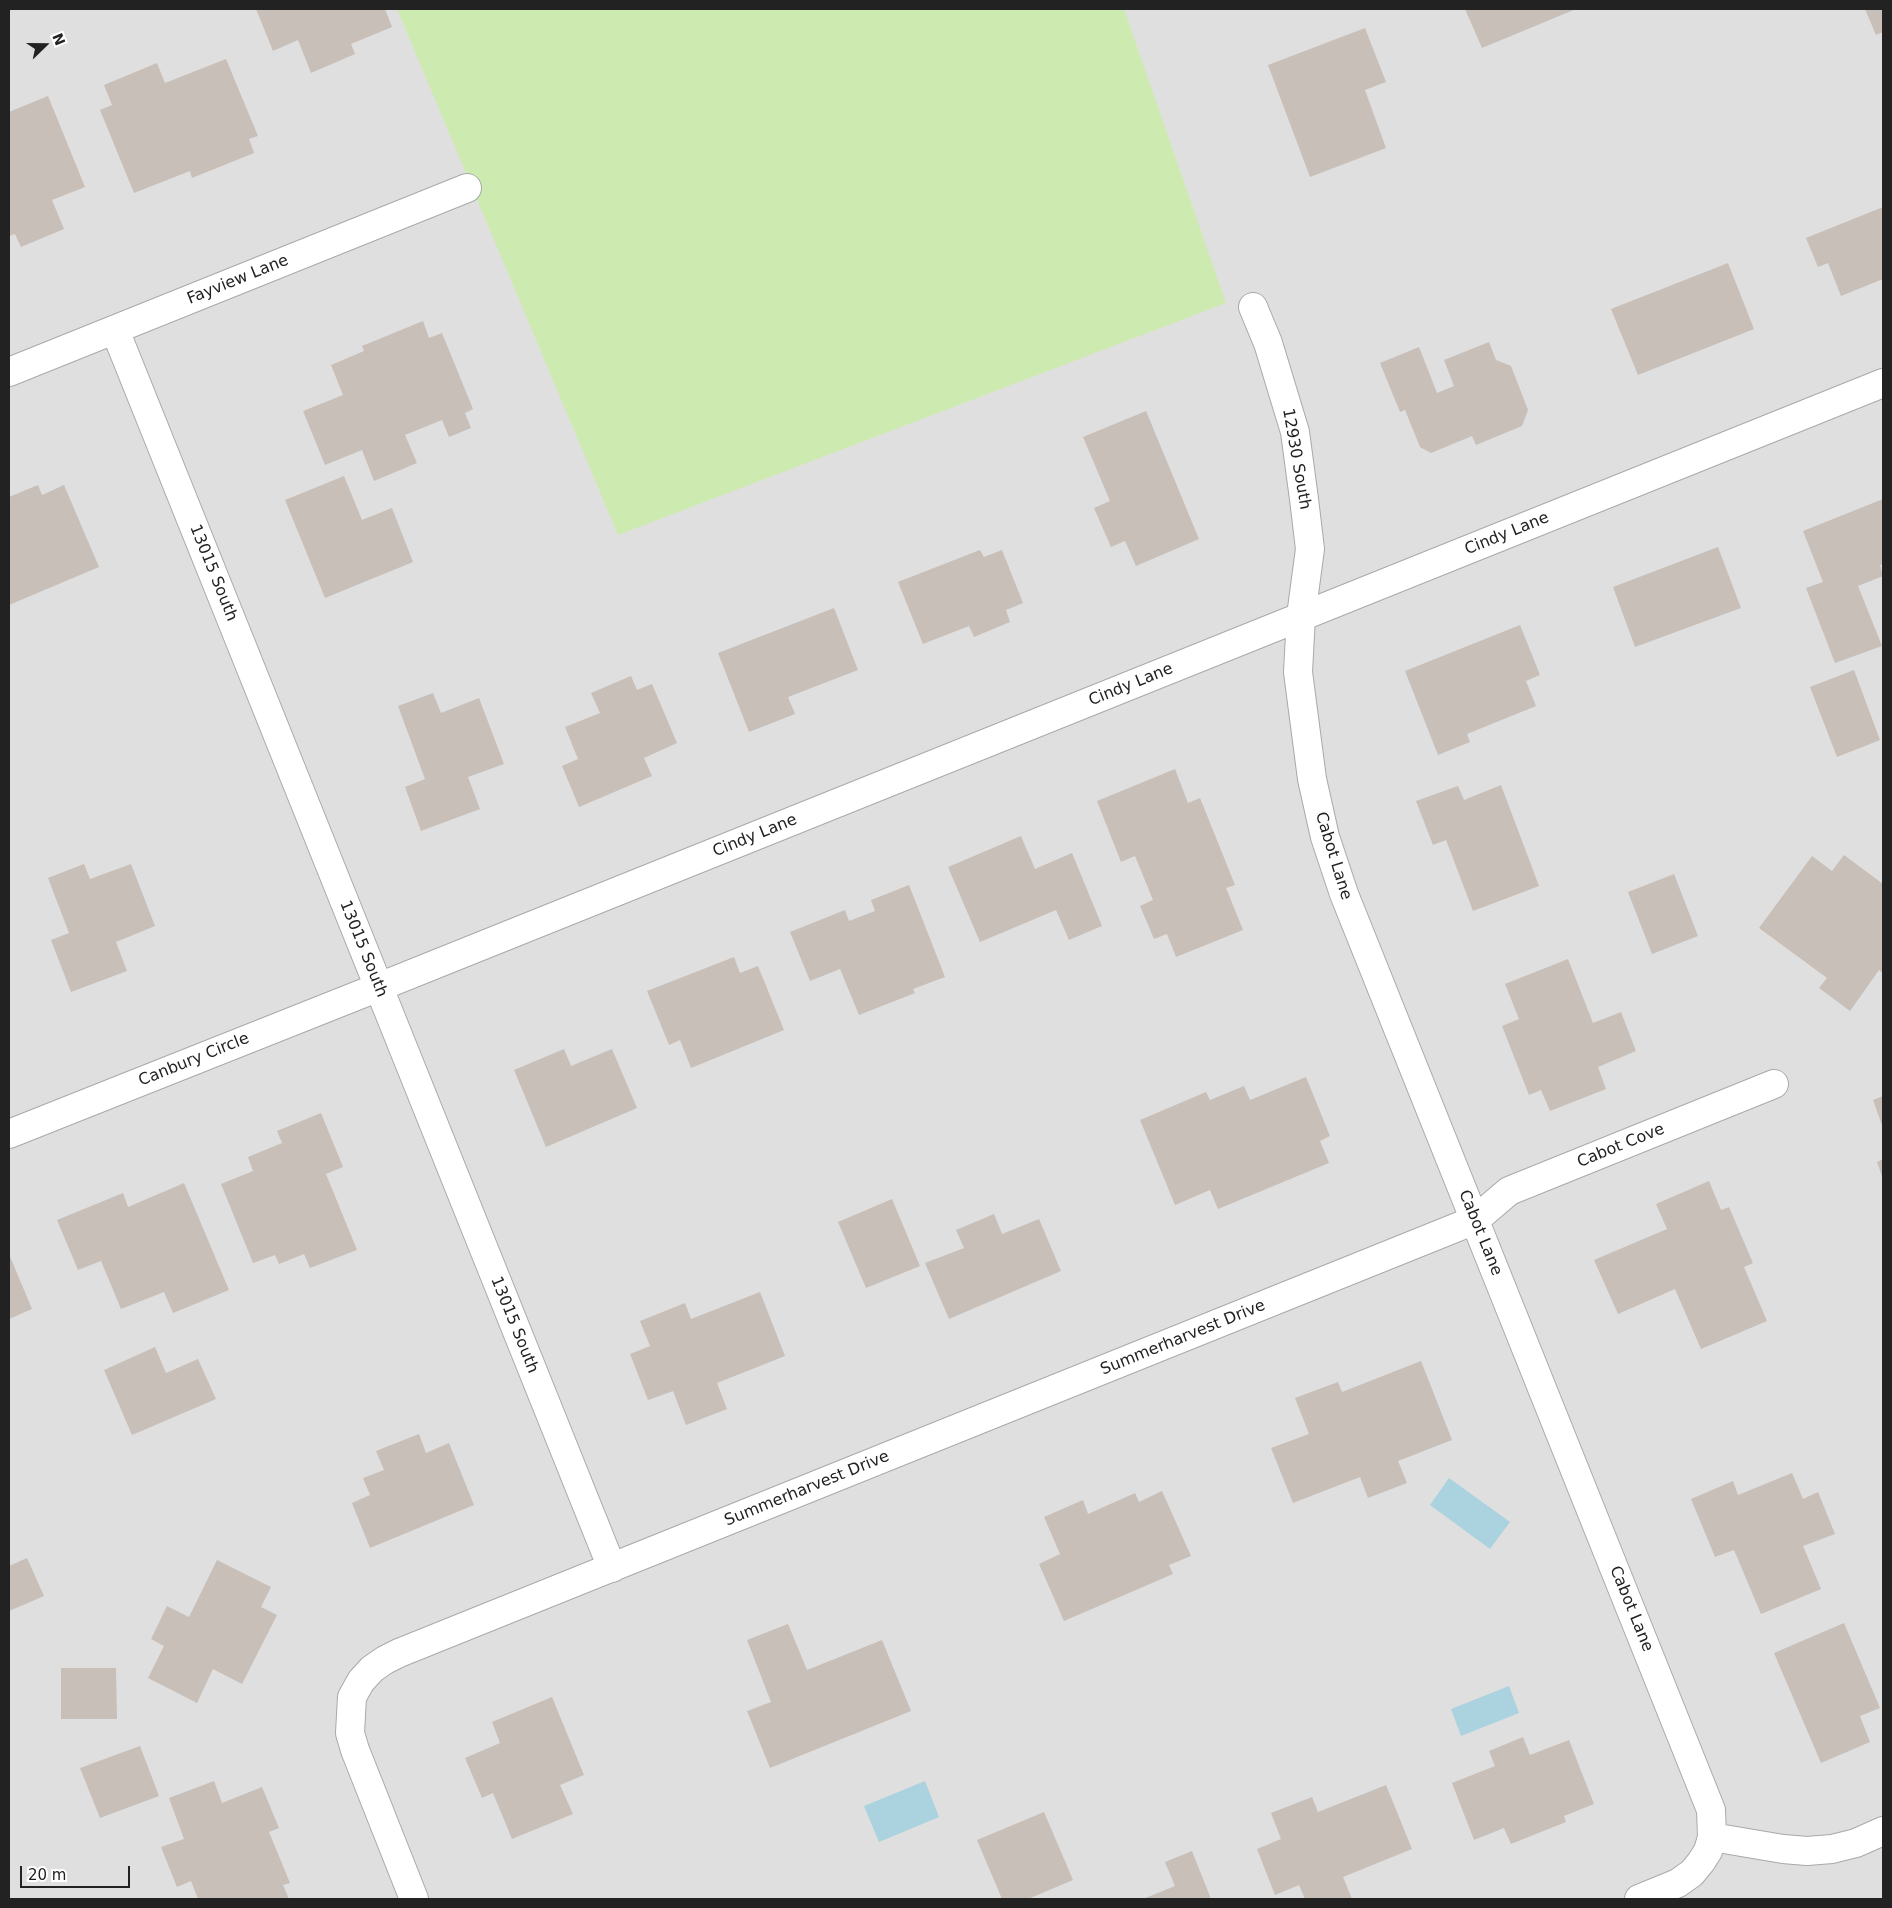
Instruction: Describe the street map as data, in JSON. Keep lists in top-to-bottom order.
{
  "streets": {
    "street": [
      "Fayview Lane",
      "12930 South",
      "Cindy Lane",
      "13015 South",
      "Cabot Lane",
      "Canbury Circle",
      "Cabot Cove",
      "Summerharvest Drive"
    ]
  },
  "crossings": [
    ["Fayview Lane", "13015 South"],
    ["12930 South", "Cindy Lane"],
    ["12930 South", "Cabot Lane"],
    ["Cindy Lane", "13015 South"],
    ["Cindy Lane", "Cabot Lane"],
    ["Cindy Lane", "Canbury Circle"],
    ["13015 South", "Canbury Circle"],
    ["13015 South", "Summerharvest Drive"],
    ["Cabot Lane", "Cabot Cove"],
    ["Cabot Lane", "Summerharvest Drive"],
    ["Cabot Cove", "Summerharvest Drive"]
  ],
  "scale_bar": "20 m",
  "north": "right"
}
